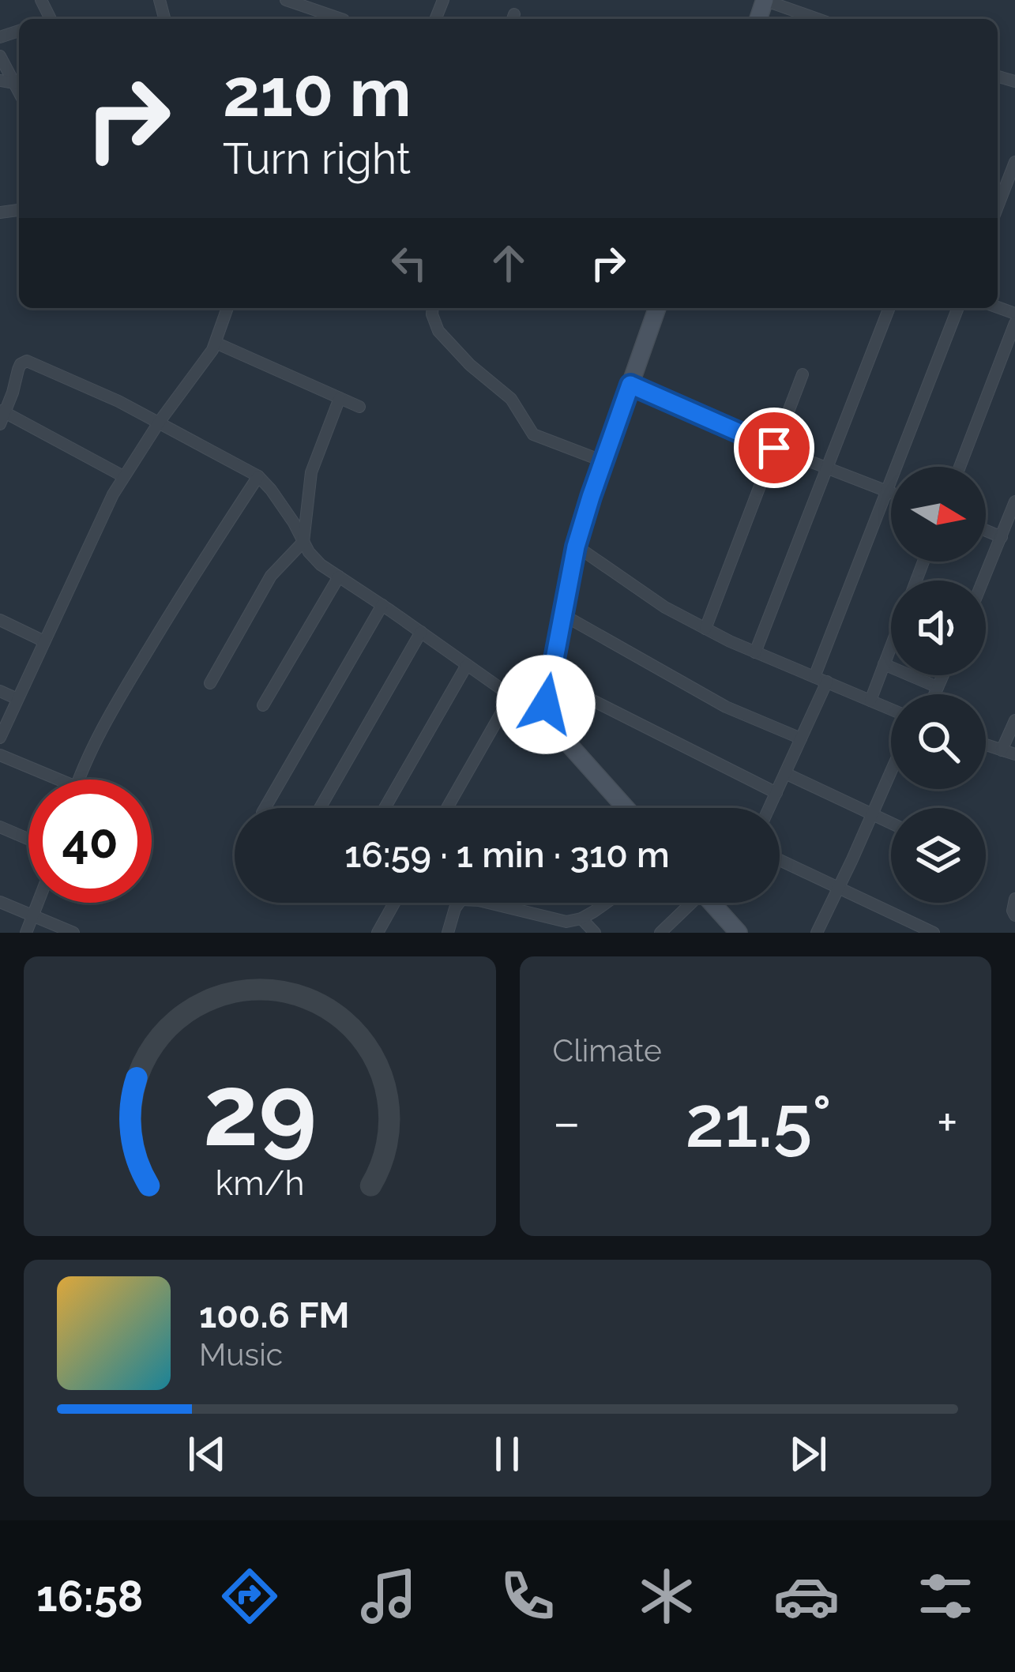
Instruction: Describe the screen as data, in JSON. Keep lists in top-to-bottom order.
{
  "north": "right",
  "page": {
    "turn": ["210 m", "Turn right"],
    "limit": "40",
    "trip": "16:59 · 1 min · 310 m",
    "tile": "Climate",
    "heat": ["−", "21.5°", "+"],
    "song": ["100.6 FM", "Music"],
    "tabs": "16:58",
    "gauge": ["29", "km/h"]
  }
}
